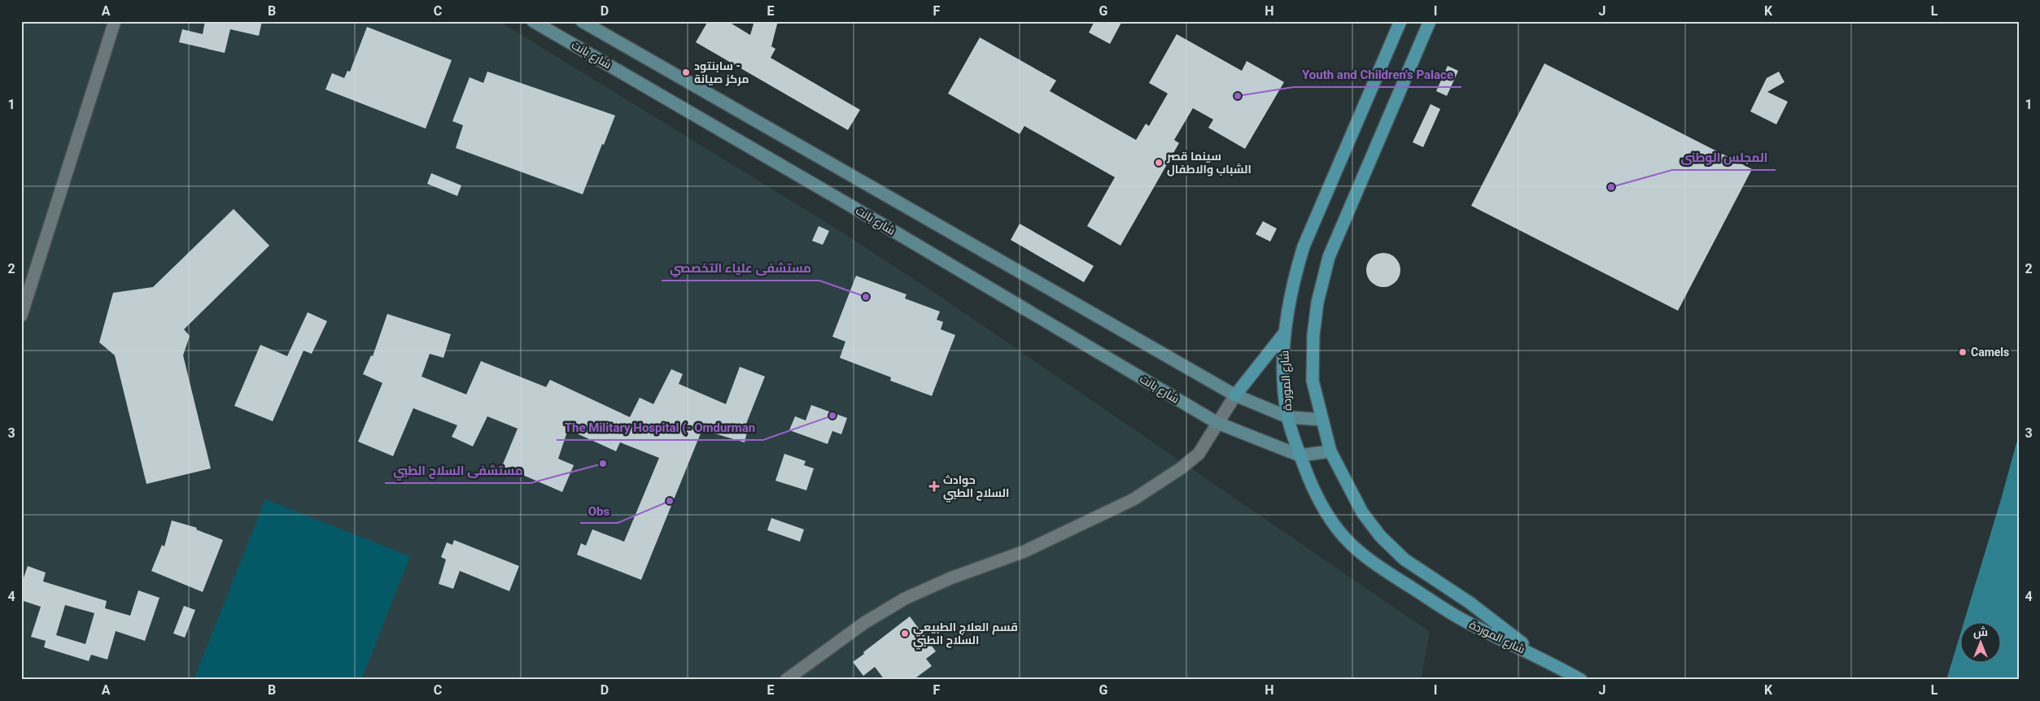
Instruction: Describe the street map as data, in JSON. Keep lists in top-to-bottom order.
{
  "streets": {
    "main road": ["شارع بانت", "شارع الموردة"]
  },
  "crossings": [
    ["شارع بانت", "شارع الموردة"]
  ],
  "places": {
    "other": [
      "سابنتود - مركز صيانة",
      "Youth and Children's Palace",
      "سينما قصر الشباب والاطفال",
      "المجلس الوطنى",
      "مستشفى علياء التخصصي",
      "Camels",
      "The Military Hospital (- Omdurman",
      "مستشفى السلاح الطبي",
      "Obs",
      "قسم العلاج الطبيعي السلاح الطبي"
    ],
    "health": ["حوادث السلاح الطبي"]
  },
  "north": "top",
  "grid": {
    "columns": [
      "A",
      "B",
      "C",
      "D",
      "E",
      "F",
      "G",
      "H",
      "I",
      "J",
      "K",
      "L"
    ],
    "rows": [
      "1",
      "2",
      "3",
      "4"
    ]
  }
}
